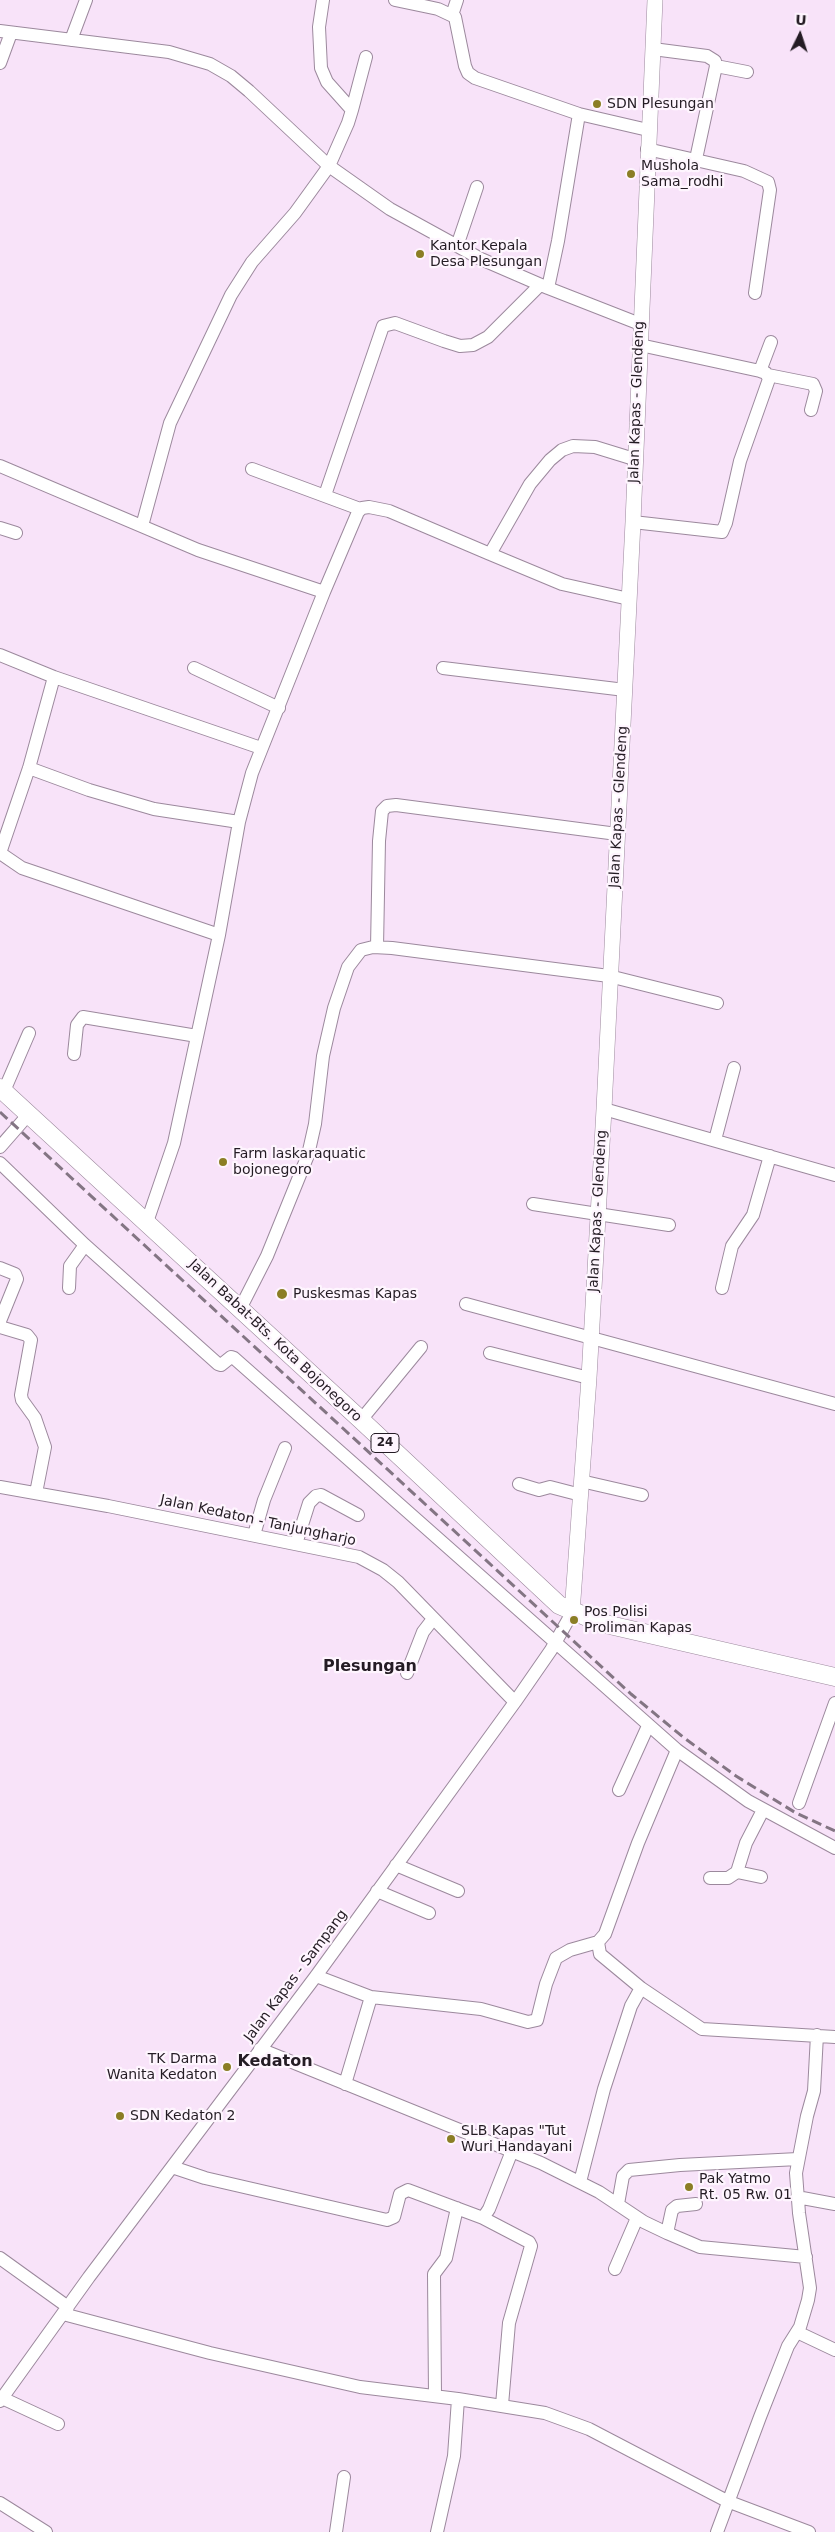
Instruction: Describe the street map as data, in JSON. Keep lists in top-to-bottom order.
{
  "streets": {
    "highway": ["Jalan Babat-Bts. Kota Bojonegoro", "24"],
    "main road": ["Jalan Kapas - Glendeng"],
    "street": ["Jalan Kedaton - Tanjungharjo", "Jalan Kapas - Sampang"]
  },
  "crossings": [
    ["Jalan Kapas - Glendeng", "Jalan Babat-Bts. Kota Bojonegoro"],
    ["Jalan Kapas - Glendeng", "Jalan Kapas - Sampang"],
    ["Jalan Babat-Bts. Kota Bojonegoro", "Jalan Kapas - Sampang"],
    ["Jalan Kedaton - Tanjungharjo", "Jalan Kapas - Sampang"]
  ],
  "districts": ["Plesungan", "Kedaton"],
  "places": [
    "SDN Plesungan",
    "Mushola Sama_rodhi",
    "Kantor Kepala Desa Plesungan",
    "Farm laskaraquatic bojonegoro",
    "Puskesmas Kapas",
    "Pos Polisi Proliman Kapas",
    "TK Darma Wanita Kedaton",
    "SDN Kedaton 2",
    "SLB Kapas \"Tut Wuri Handayani",
    "Pak Yatmo Rt. 05 Rw. 01"
  ],
  "north": "top"
}
